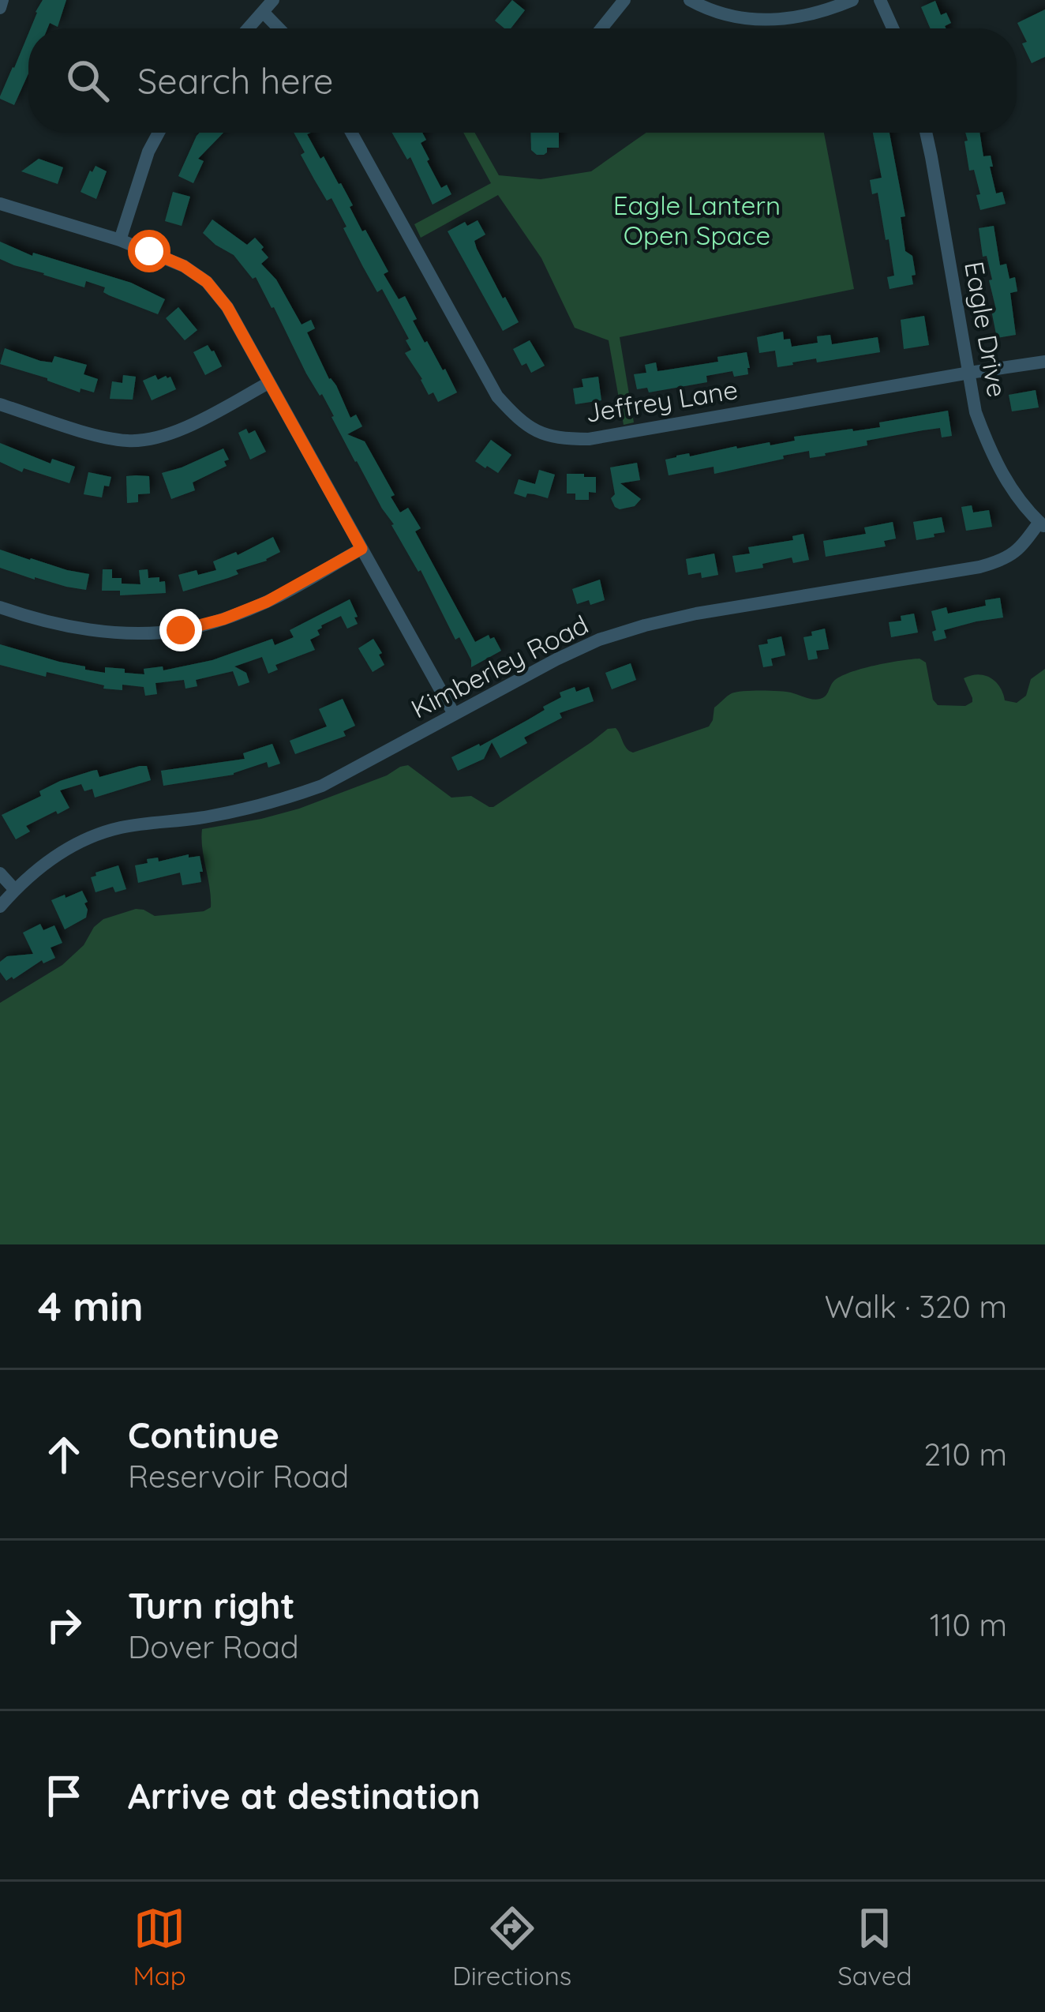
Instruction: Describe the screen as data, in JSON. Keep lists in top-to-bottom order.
{
  "streets": {
    "street": ["Eagle Drive", "Jeffrey Lane", "Kimberley Road"]
  },
  "crossings": [
    ["Eagle Drive", "Jeffrey Lane"],
    ["Eagle Drive", "Kimberley Road"]
  ],
  "parks": ["Eagle Lantern Open Space"],
  "page": {
    "search": "Search here",
    "heading": ["4 min", "Walk · 320 m"],
    "list": [
      ["Continue", "Reservoir Road", "210 m"],
      ["Turn right", "Dover Road", "110 m"],
      "Arrive at destination"
    ],
    "nav": ["Map", "Directions", "Saved"]
  }
}
